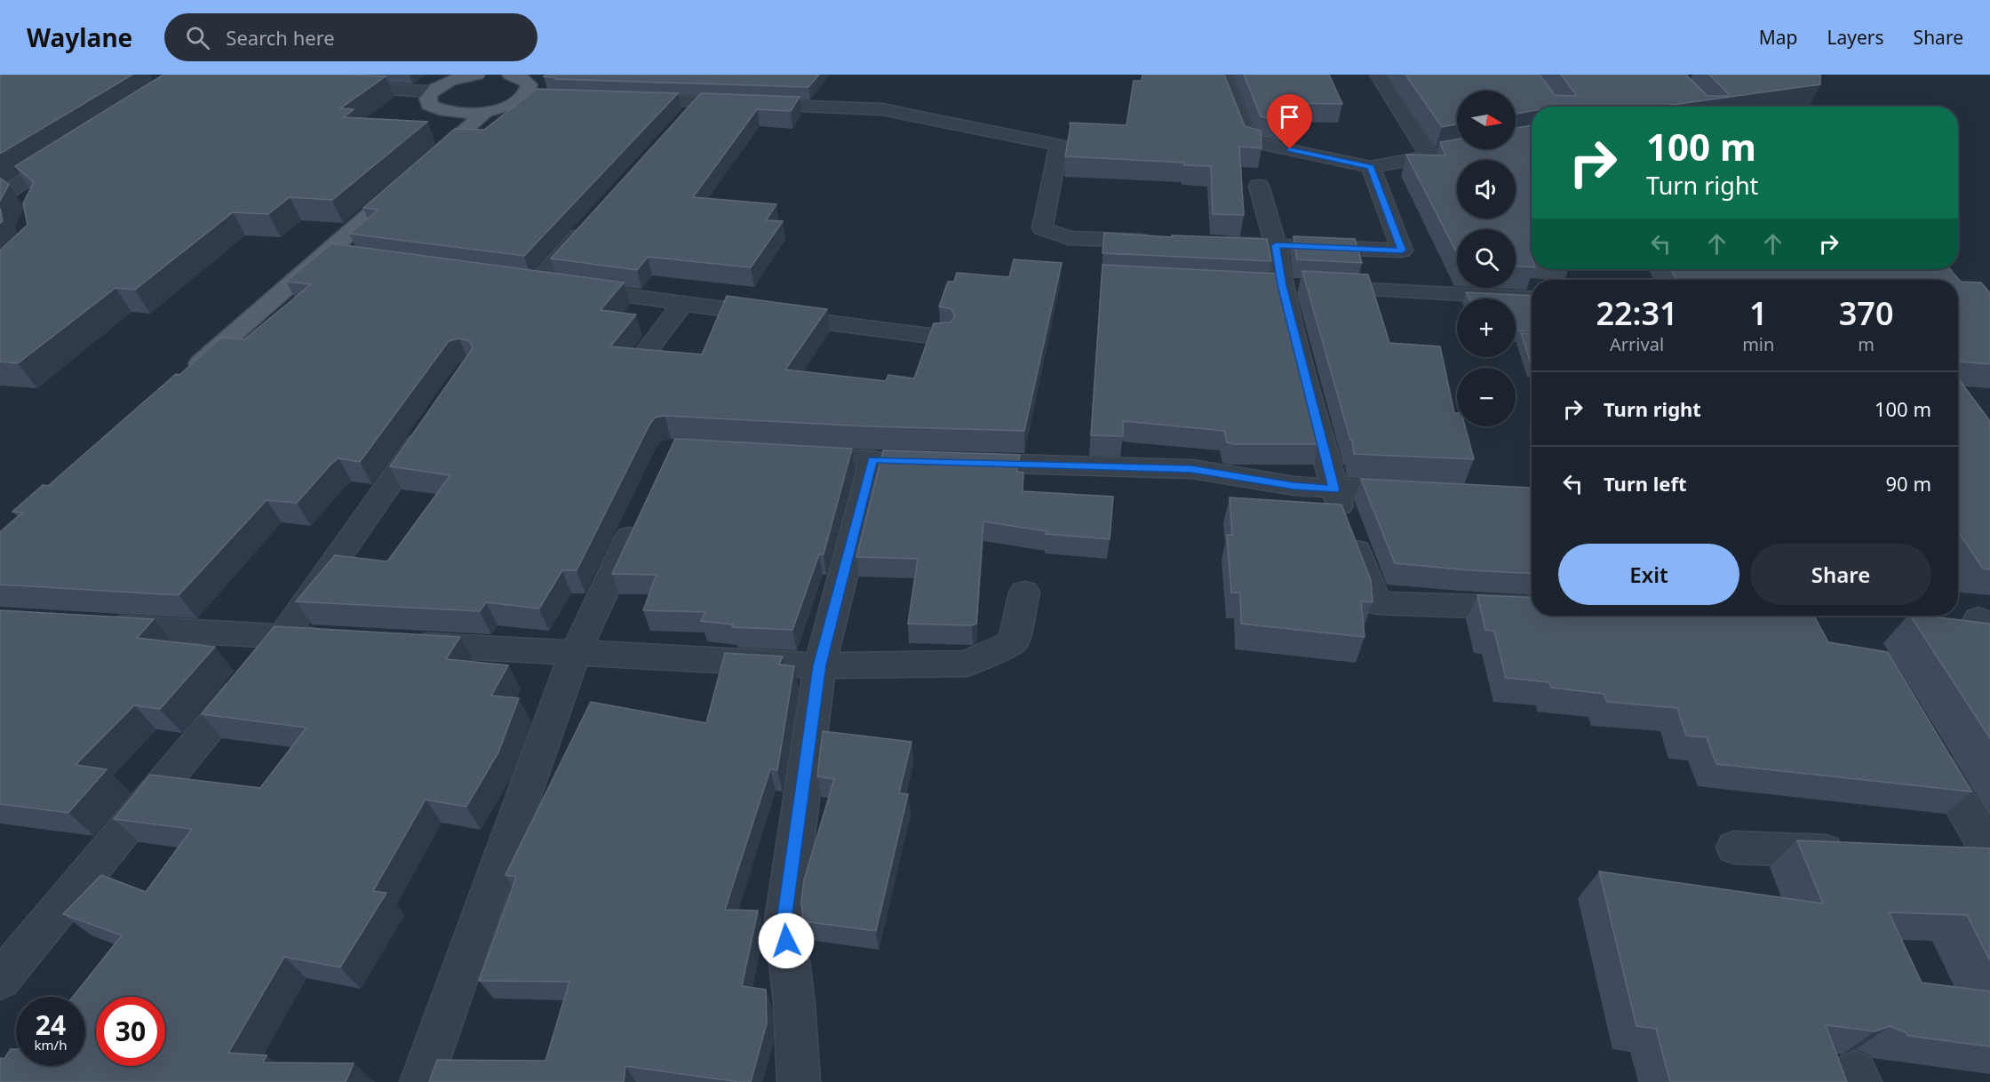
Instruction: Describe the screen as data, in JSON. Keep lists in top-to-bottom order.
{
  "north": "right",
  "page": {
    "header": "Waylane",
    "search": "Search here",
    "nav": ["Map", "Layers", "Share"],
    "map_buttons": ["+", "−"],
    "turn": ["100 m", "Turn right"],
    "eta": [
      "22:31",
      "Arrival",
      "1",
      "min",
      "370",
      "m"
    ],
    "list": [
      {
        "name": "Turn right",
        "value": "100 m"
      },
      {
        "name": "Turn left",
        "value": "90 m"
      }
    ],
    "buttons": ["Exit", "Share"],
    "speed": "24 km/h",
    "limit": "30"
  }
}
